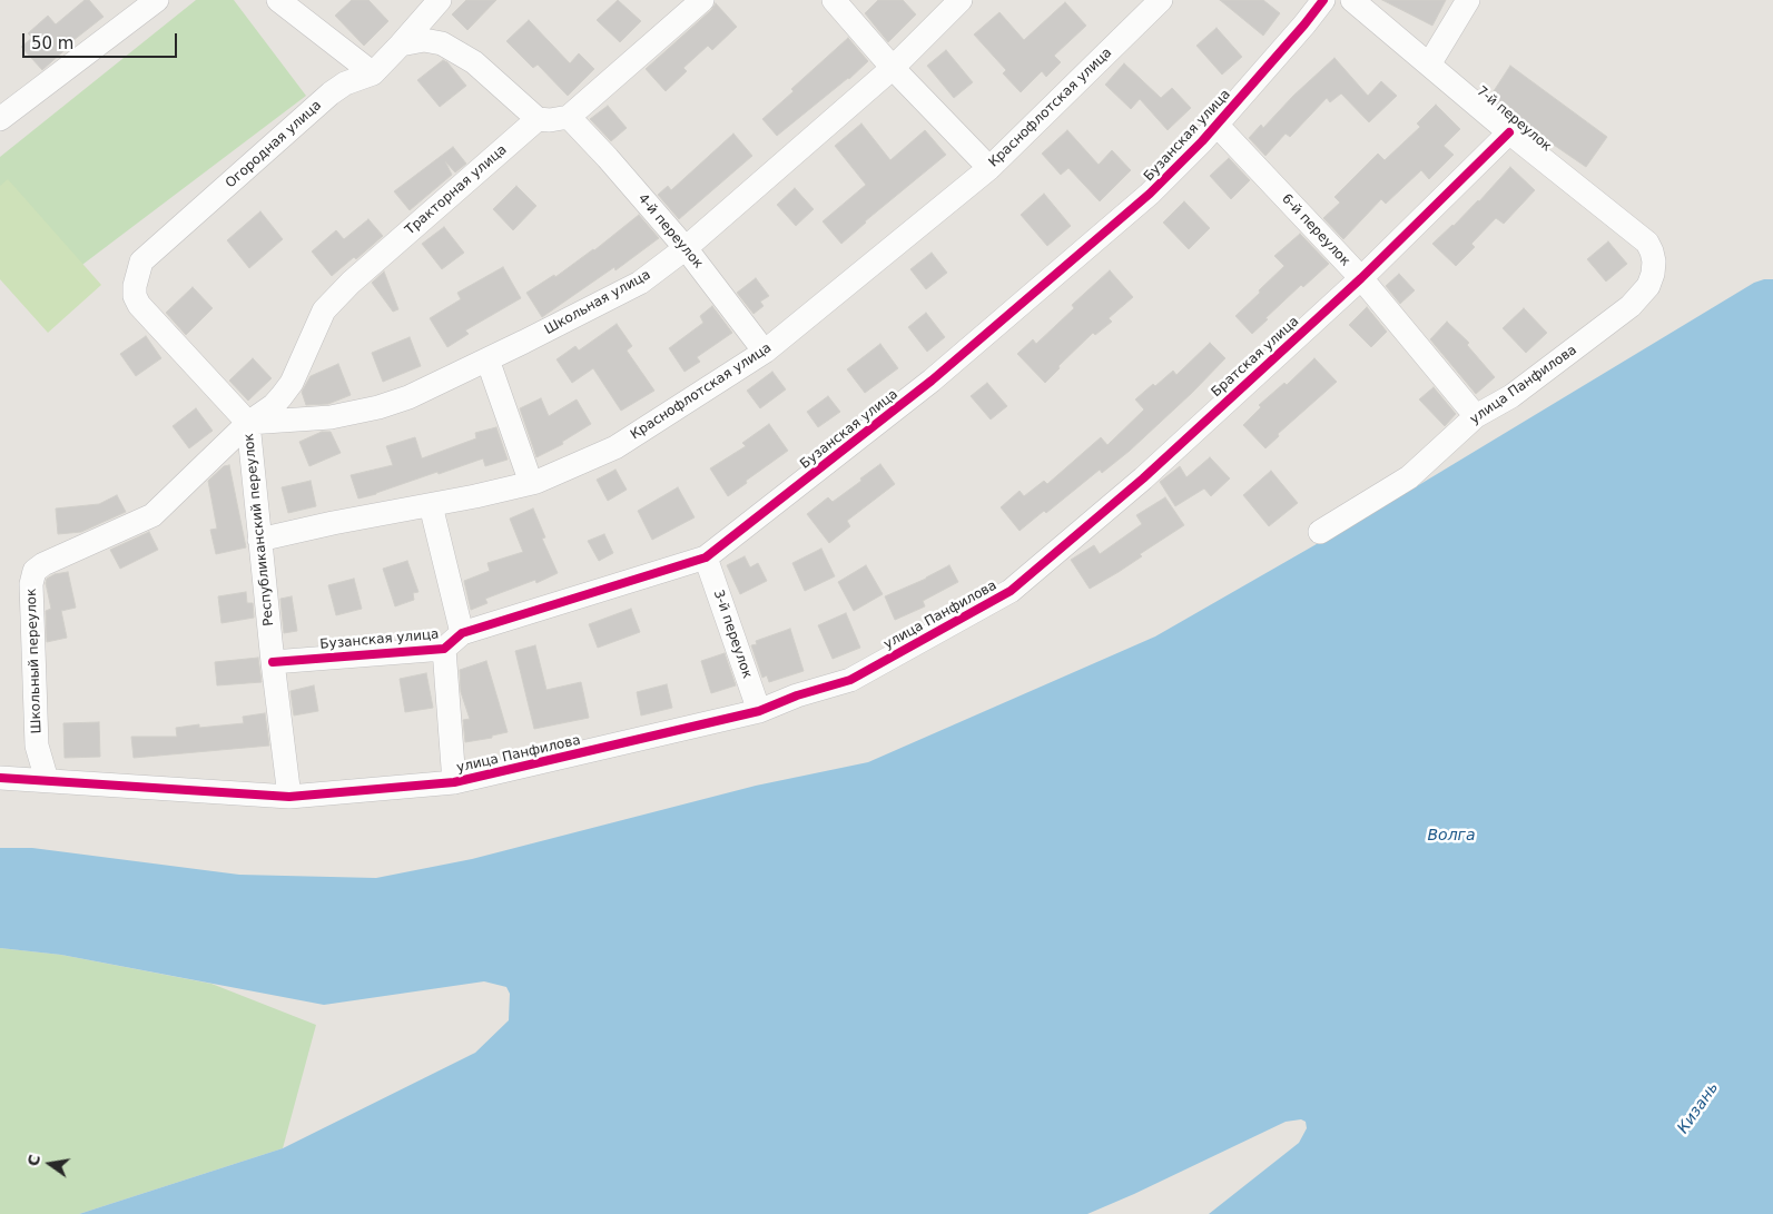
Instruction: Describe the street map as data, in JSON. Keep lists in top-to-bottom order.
{
  "streets": {
    "street": [
      "Краснофлотская улица",
      "7-й переулок",
      "Бузанская улица",
      "Огородная улица",
      "Тракторная улица",
      "6-й переулок",
      "4-й переулок",
      "Школьная улица",
      "Братская улица",
      "улица Панфилова",
      "Республиканский переулок",
      "3-й переулок",
      "Школьный переулок"
    ]
  },
  "crossings": [
    ["Краснофлотская улица", "4-й переулок"],
    ["Краснофлотская улица", "Республиканский переулок"],
    ["7-й переулок", "Братская улица"],
    ["7-й переулок", "улица Панфилова"],
    ["Бузанская улица", "6-й переулок"],
    ["Бузанская улица", "Республиканский переулок"],
    ["Бузанская улица", "3-й переулок"],
    ["Огородная улица", "Республиканский переулок"],
    ["Тракторная улица", "Школьная улица"],
    ["Тракторная улица", "Республиканский переулок"],
    ["Тракторная улица", "Школьный переулок"],
    ["6-й переулок", "Братская улица"],
    ["6-й переулок", "улица Панфилова"],
    ["4-й переулок", "Школьная улица"],
    ["Школьная улица", "Республиканский переулок"],
    ["Школьная улица", "Школьный переулок"],
    ["Братская улица", "улица Панфилова"],
    ["улица Панфилова", "Республиканский переулок"],
    ["улица Панфилова", "3-й переулок"],
    ["улица Панфилова", "Школьный переулок"],
    ["Республиканский переулок", "Школьный переулок"]
  ],
  "water": ["Волга", "Кизань"],
  "scale_bar": "50 m",
  "north": "left"
}
